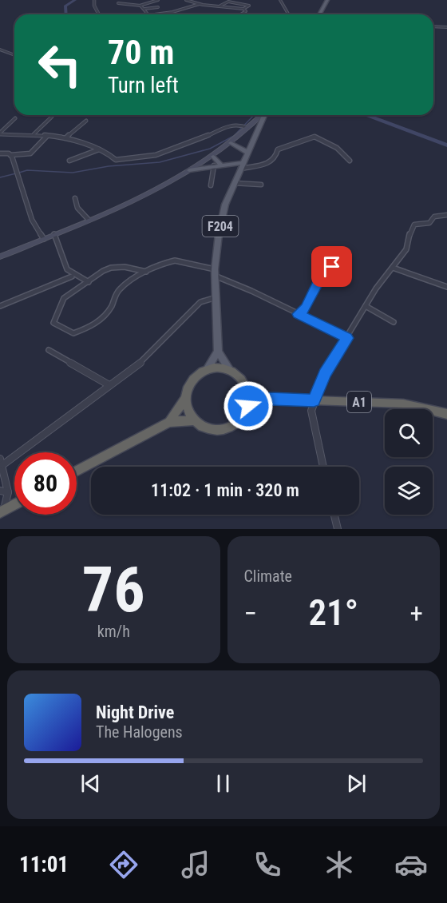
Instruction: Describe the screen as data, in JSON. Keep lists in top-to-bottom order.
{
  "streets": {
    "highway": ["A1"],
    "main road": ["F204"]
  },
  "page": {
    "turn": ["70 m", "Turn left"],
    "limit": "80",
    "trip": "11:02 · 1 min · 320 m",
    "tile": [
      ["76", "km/h"],
      "Climate"
    ],
    "heat": ["−", "21°", "+"],
    "song": ["Night Drive", "The Halogens"],
    "tabs": "11:01"
  }
}
